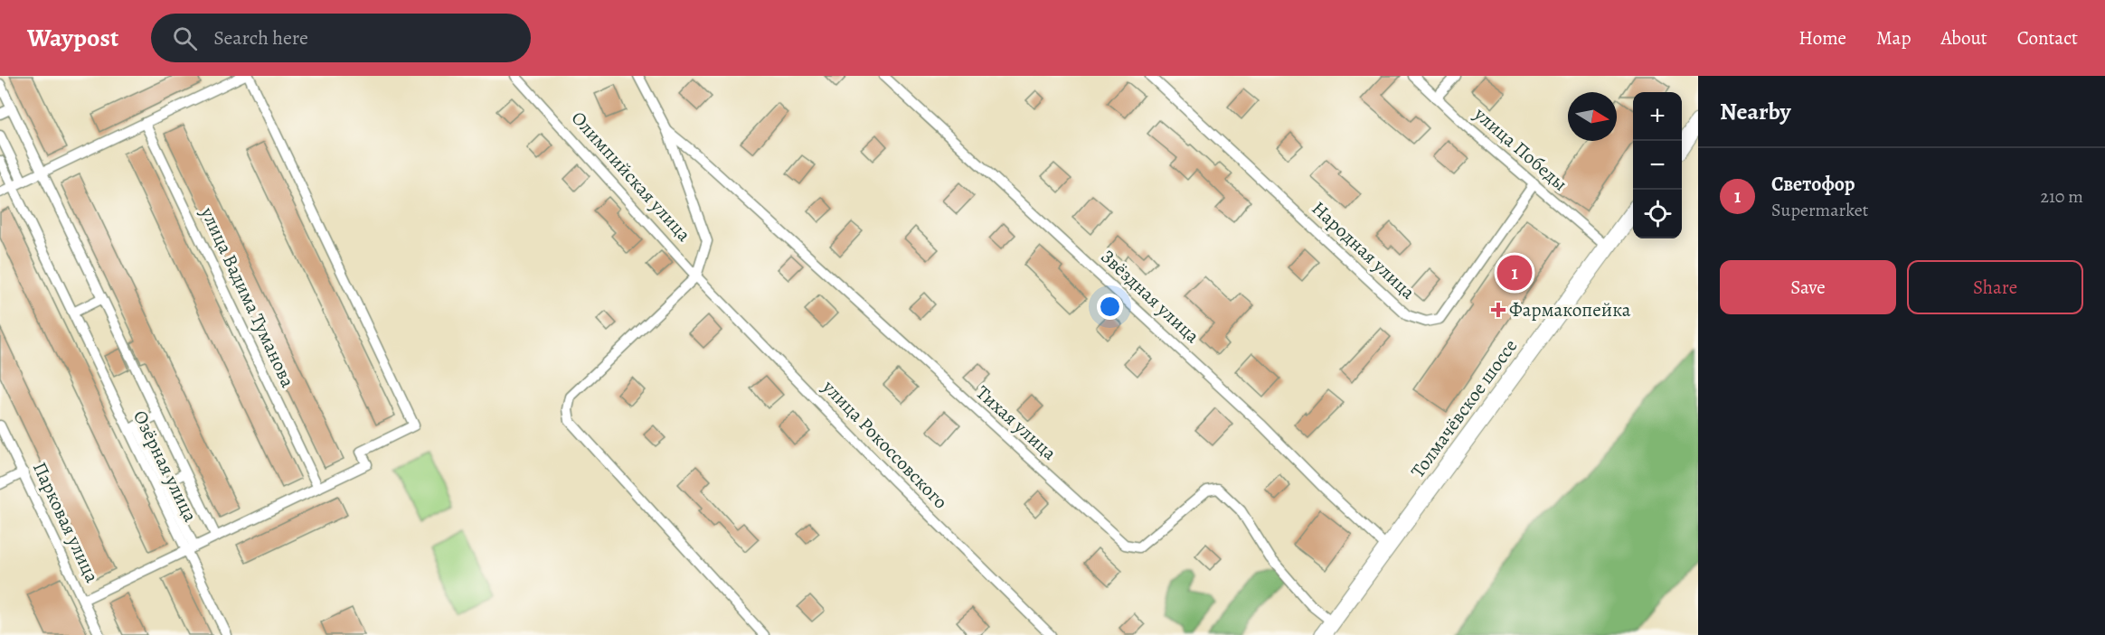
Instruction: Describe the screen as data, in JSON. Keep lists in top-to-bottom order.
{
  "streets": {
    "main road": ["Толмачёвское шоссе"],
    "street": [
      "улица Победы",
      "Олимпийская улица",
      "Народная улица",
      "Звёздная улица",
      "улица Вадима Туманова",
      "Тихая улица",
      "улица Рокоссовского",
      "Озёрная улица",
      "Парковая улица"
    ]
  },
  "crossings": [
    ["улица Победы", "Народная улица"],
    ["улица Победы", "Толмачёвское шоссе"],
    ["Олимпийская улица", "улица Рокоссовского"],
    ["Звёздная улица", "Толмачёвское шоссе"],
    ["Толмачёвское шоссе", "Тихая улица"]
  ],
  "places": {
    "health": ["Фармакопейка"]
  },
  "north": "right",
  "page": {
    "header": "Waypost",
    "search": "Search here",
    "nav": [
      "Home",
      "Map",
      "About",
      "Contact"
    ],
    "heading": "Nearby",
    "map_buttons": ["+", "−"],
    "list": [
      {
        "mark": "1",
        "name": "Светофор",
        "note": "Supermarket",
        "value": "210 m"
      }
    ],
    "buttons": ["Save", "Share"],
    "pins": "1"
  }
}
